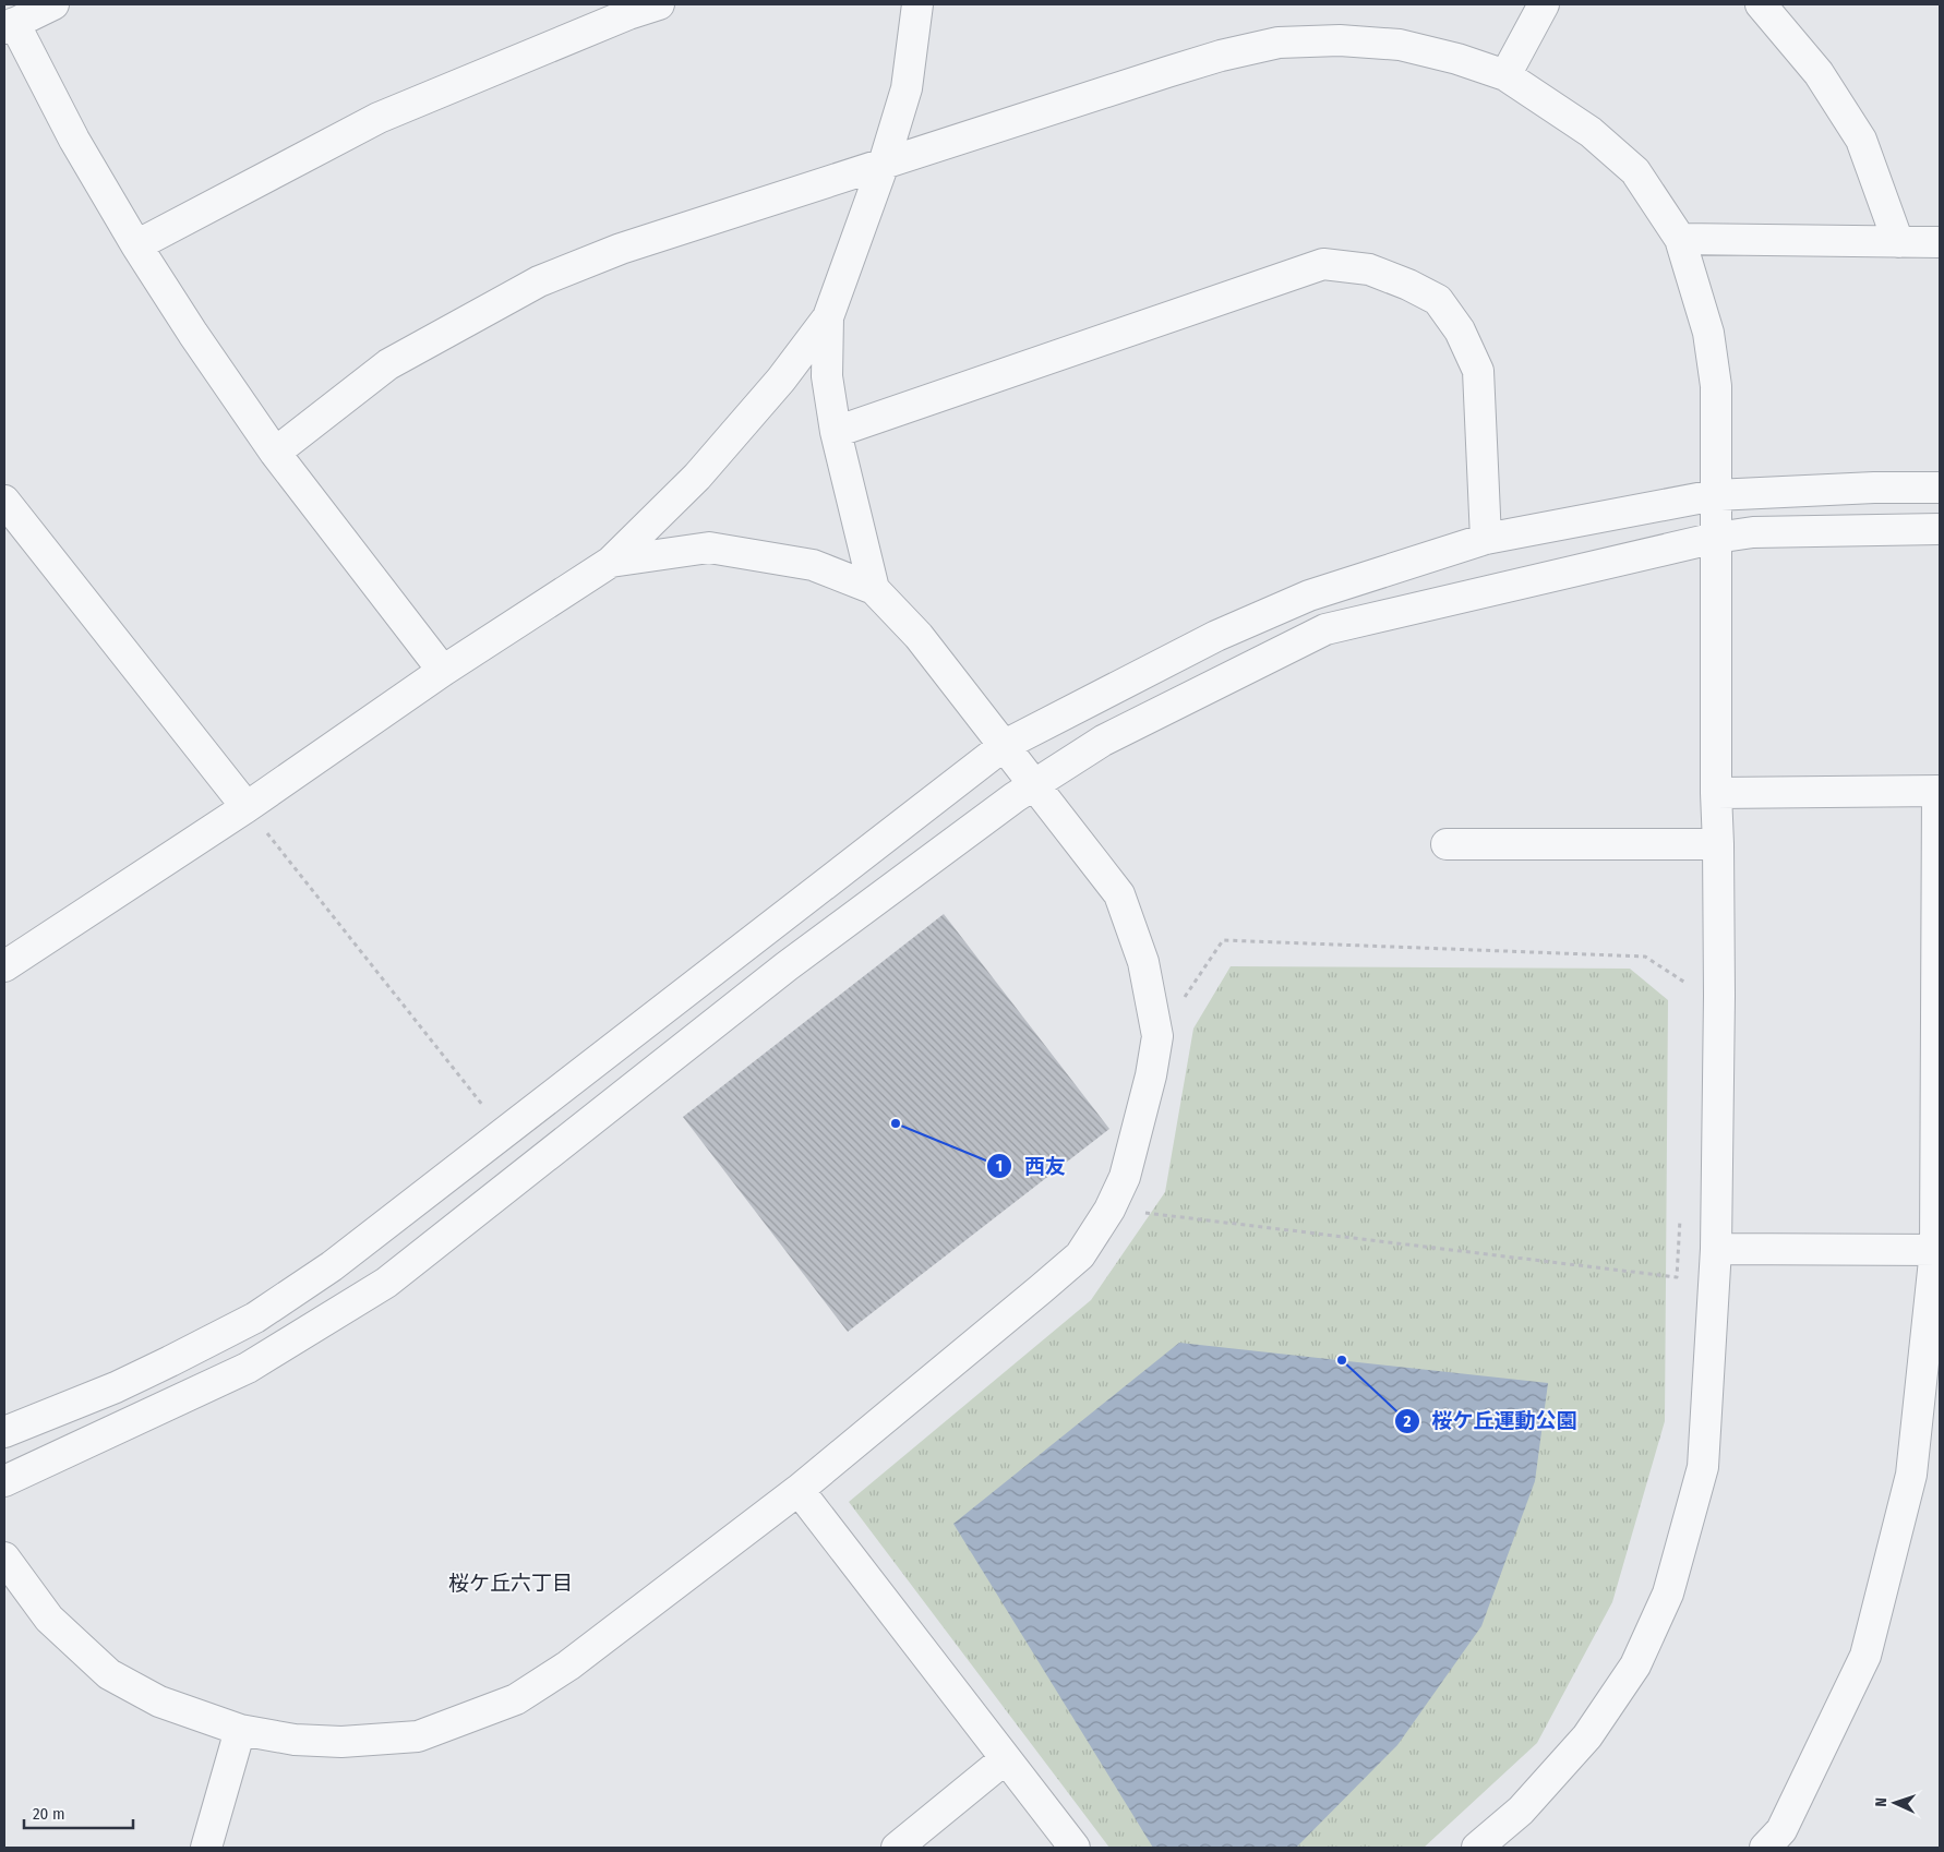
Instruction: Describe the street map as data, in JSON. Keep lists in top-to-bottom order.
{
  "districts": ["桜ケ丘六丁目"],
  "places": ["西友", "桜ケ丘運動公園"],
  "scale_bar": "20 m",
  "north": "left"
}
